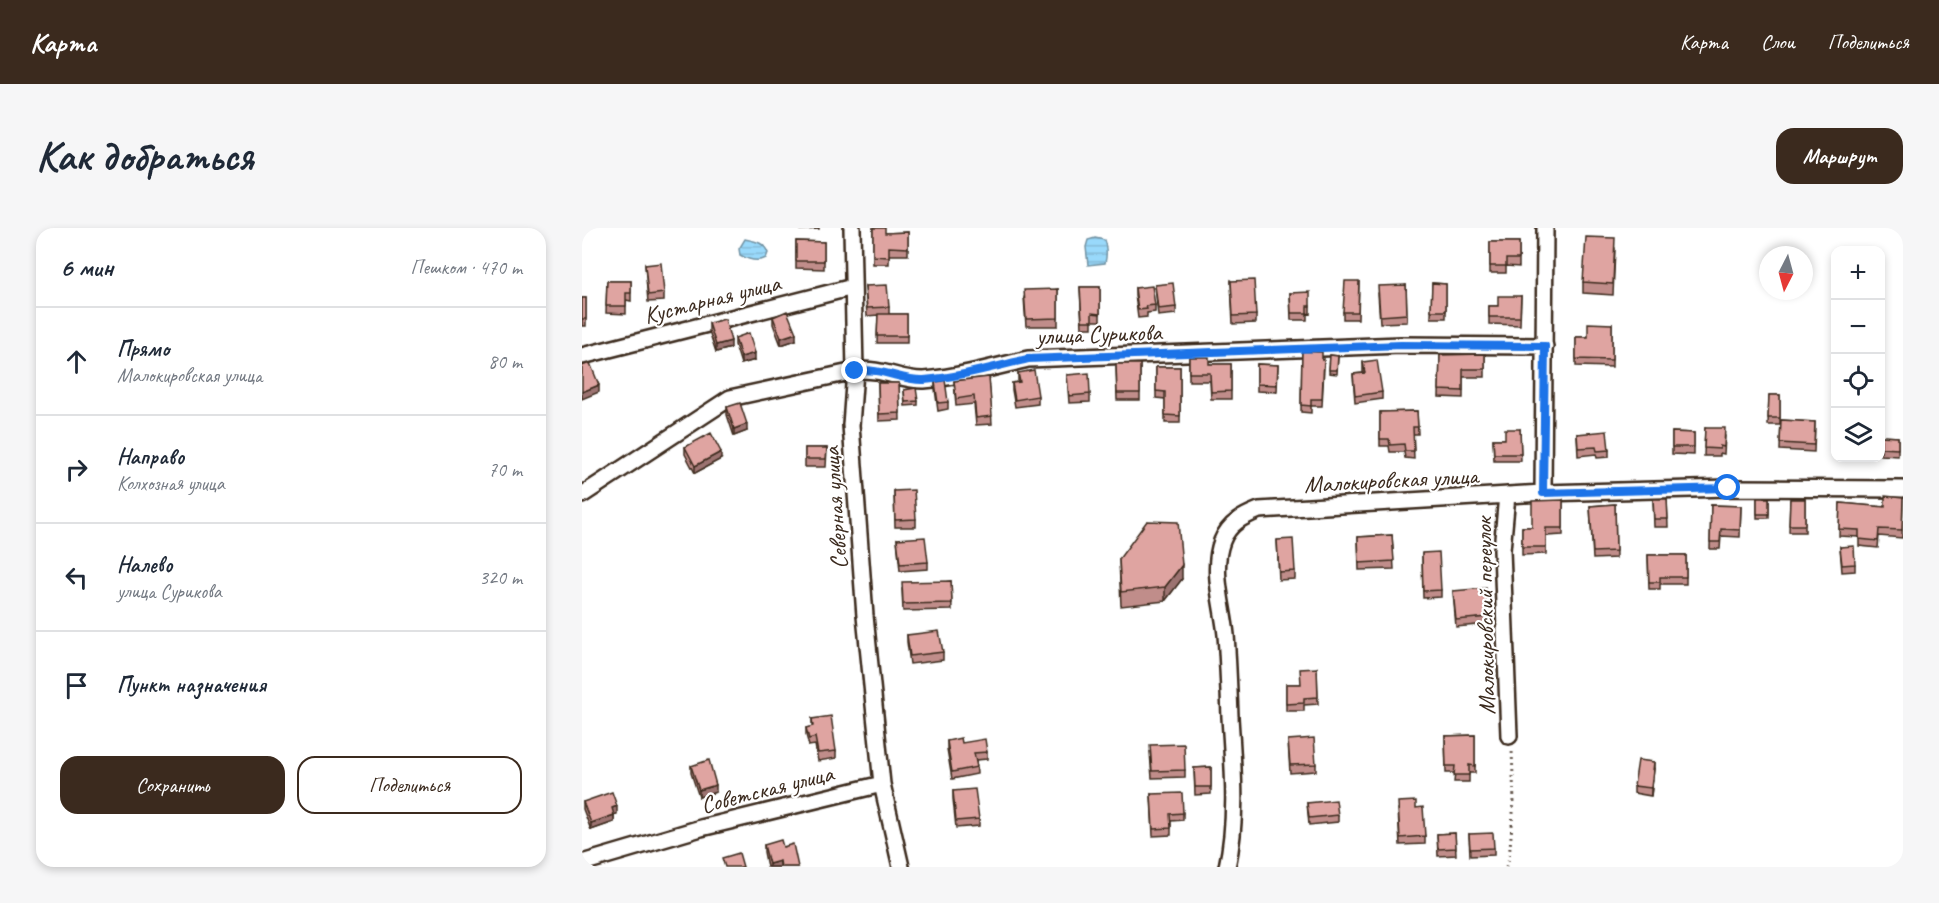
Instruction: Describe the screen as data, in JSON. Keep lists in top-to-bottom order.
{
  "streets": {
    "street": [
      "Кустарная улица",
      "улица Сурикова",
      "Малокировская улица",
      "Северная улица",
      "Малокировский переулок",
      "Советская улица"
    ]
  },
  "crossings": [
    ["Кустарная улица", "Северная улица"],
    ["улица Сурикова", "Северная улица"],
    ["Малокировская улица", "Малокировский переулок"],
    ["Северная улица", "Советская улица"]
  ],
  "north": "bottom",
  "page": {
    "header": "Карта",
    "nav": ["Карта", "Слои", "Поделиться"],
    "buttons": [
      "Маршрут",
      ["Сохранить", "Поделиться"]
    ],
    "title": "Как добраться",
    "heading": ["6 мин", "Пешком · 470 m"],
    "map_buttons": ["+", "−"],
    "list": [
      ["Прямо", "Малокировская улица", "80 m"],
      ["Направо", "Колхозная улица", "70 m"],
      ["Налево", "улица Сурикова", "320 m"],
      "Пункт назначения"
    ]
  }
}
